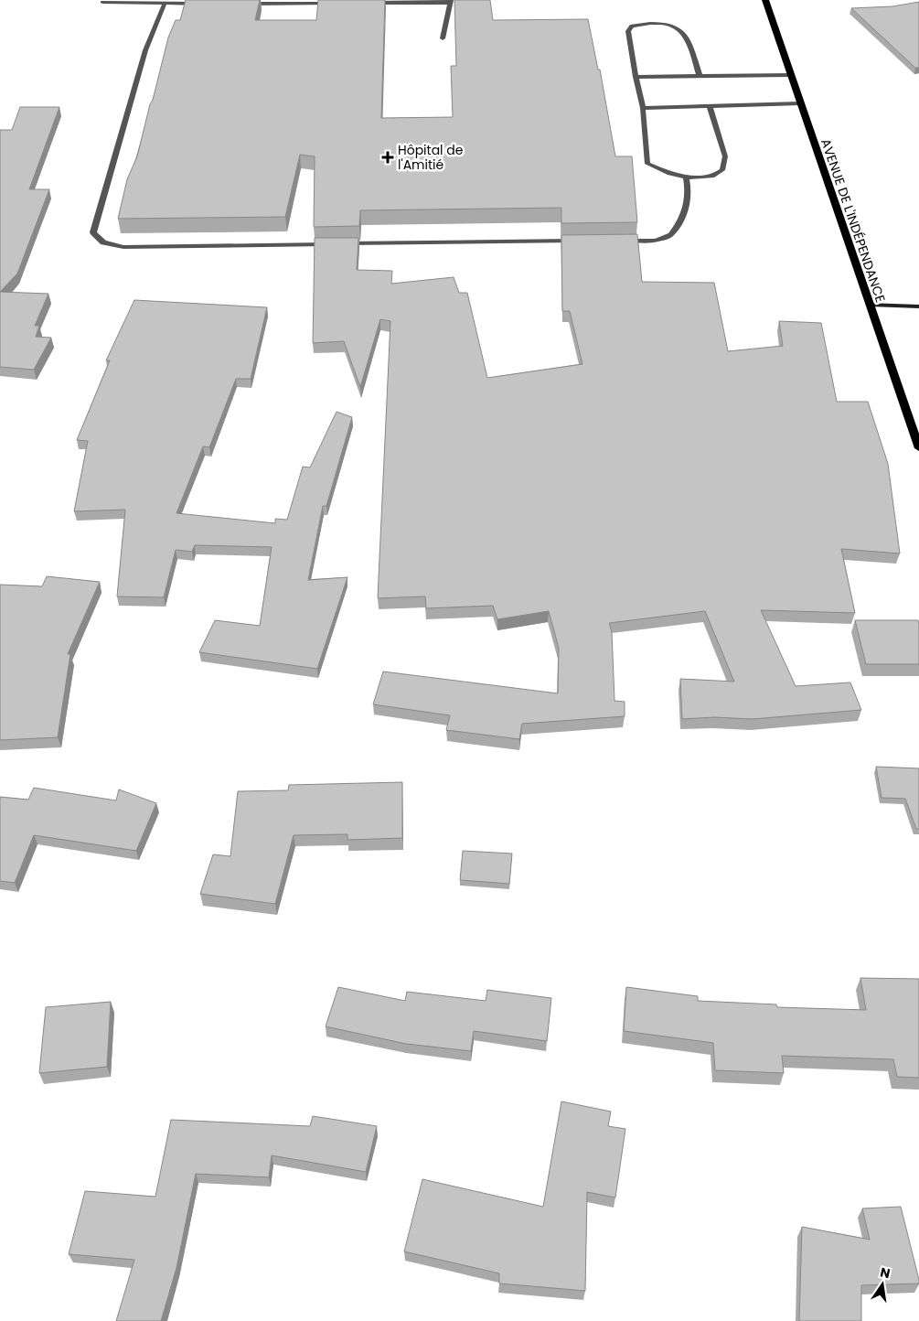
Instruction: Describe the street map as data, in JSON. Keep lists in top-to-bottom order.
{
  "streets": {
    "main road": ["AVENUE DE L'INDÉPENDANCE"]
  },
  "places": {
    "health": ["Hôpital de l'Amitié"]
  },
  "north": "top"
}
